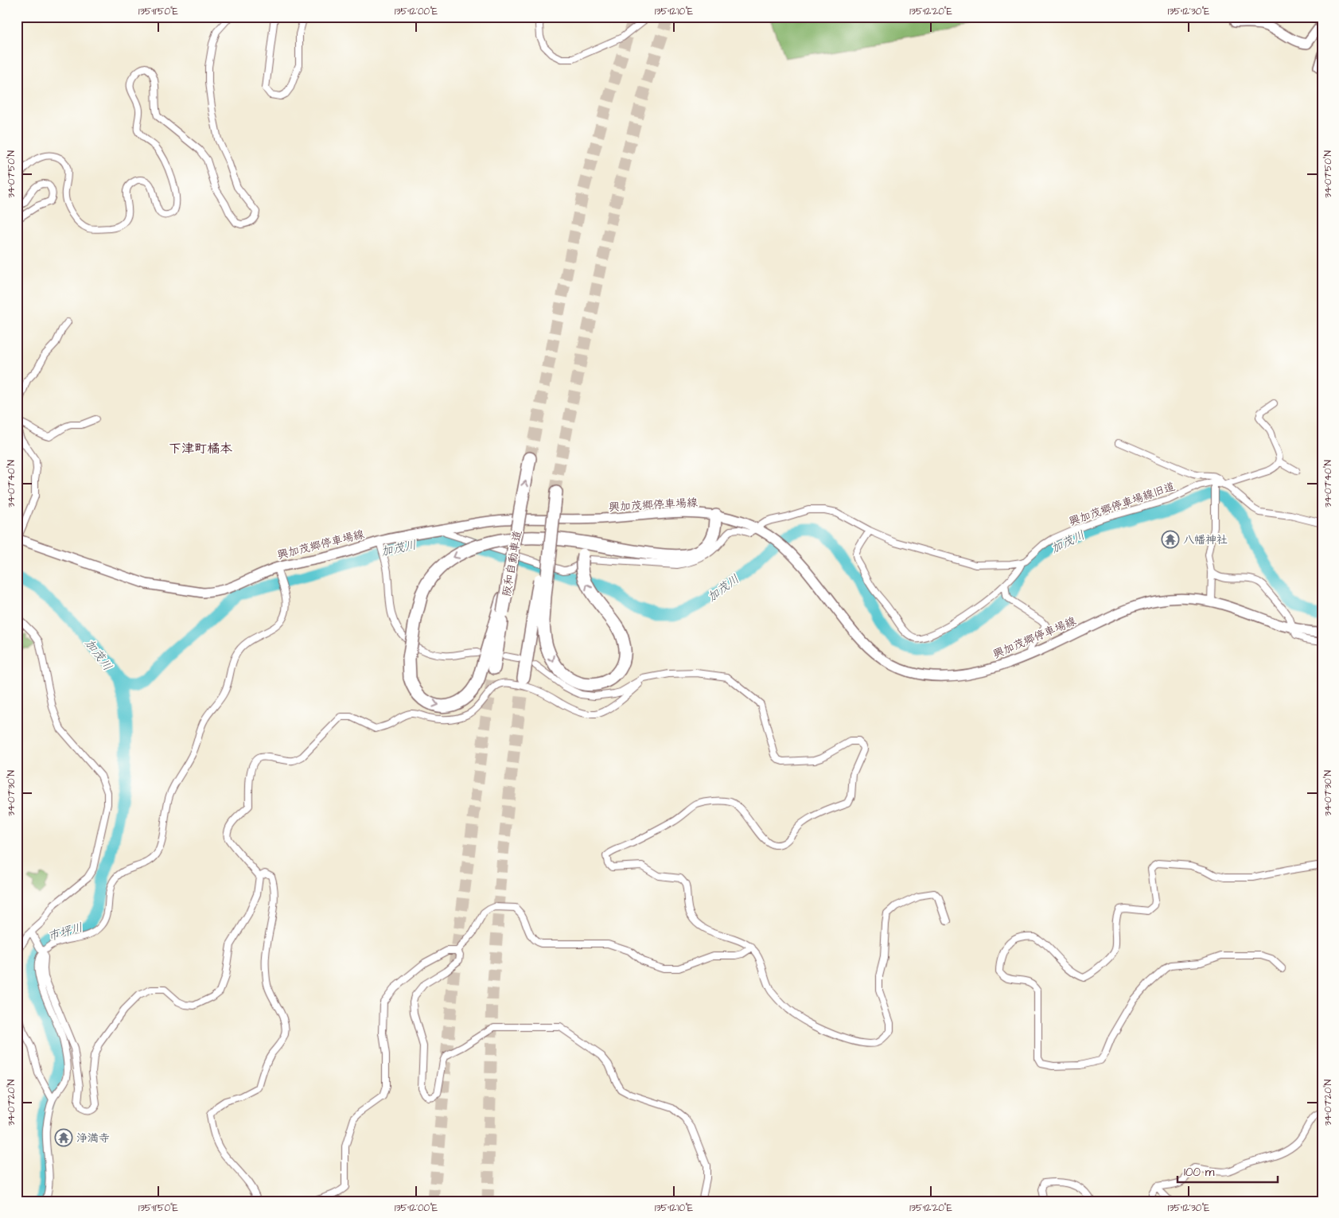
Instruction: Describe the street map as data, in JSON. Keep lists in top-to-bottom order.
{
  "streets": {
    "highway": ["阪和自動車道"],
    "main road": ["興加茂郷停車場線"],
    "street": ["興加茂郷停車場線旧道"]
  },
  "crossings": [
    ["興加茂郷停車場線旧道", "興加茂郷停車場線"]
  ],
  "districts": ["下津町橘本"],
  "water": ["加茂川", "市坪川"],
  "places": {
    "temple": ["八幡神社", "浄満寺"]
  },
  "scale_bar": "100 m",
  "coordinates": [
    "135°11'50\"E",
    "135°12'00\"E",
    "135°12'10\"E",
    "135°12'20\"E",
    "135°12'30\"E",
    "34°07'50\"N",
    "34°07'40\"N",
    "34°07'30\"N",
    "34°07'20\"N"
  ]
}
